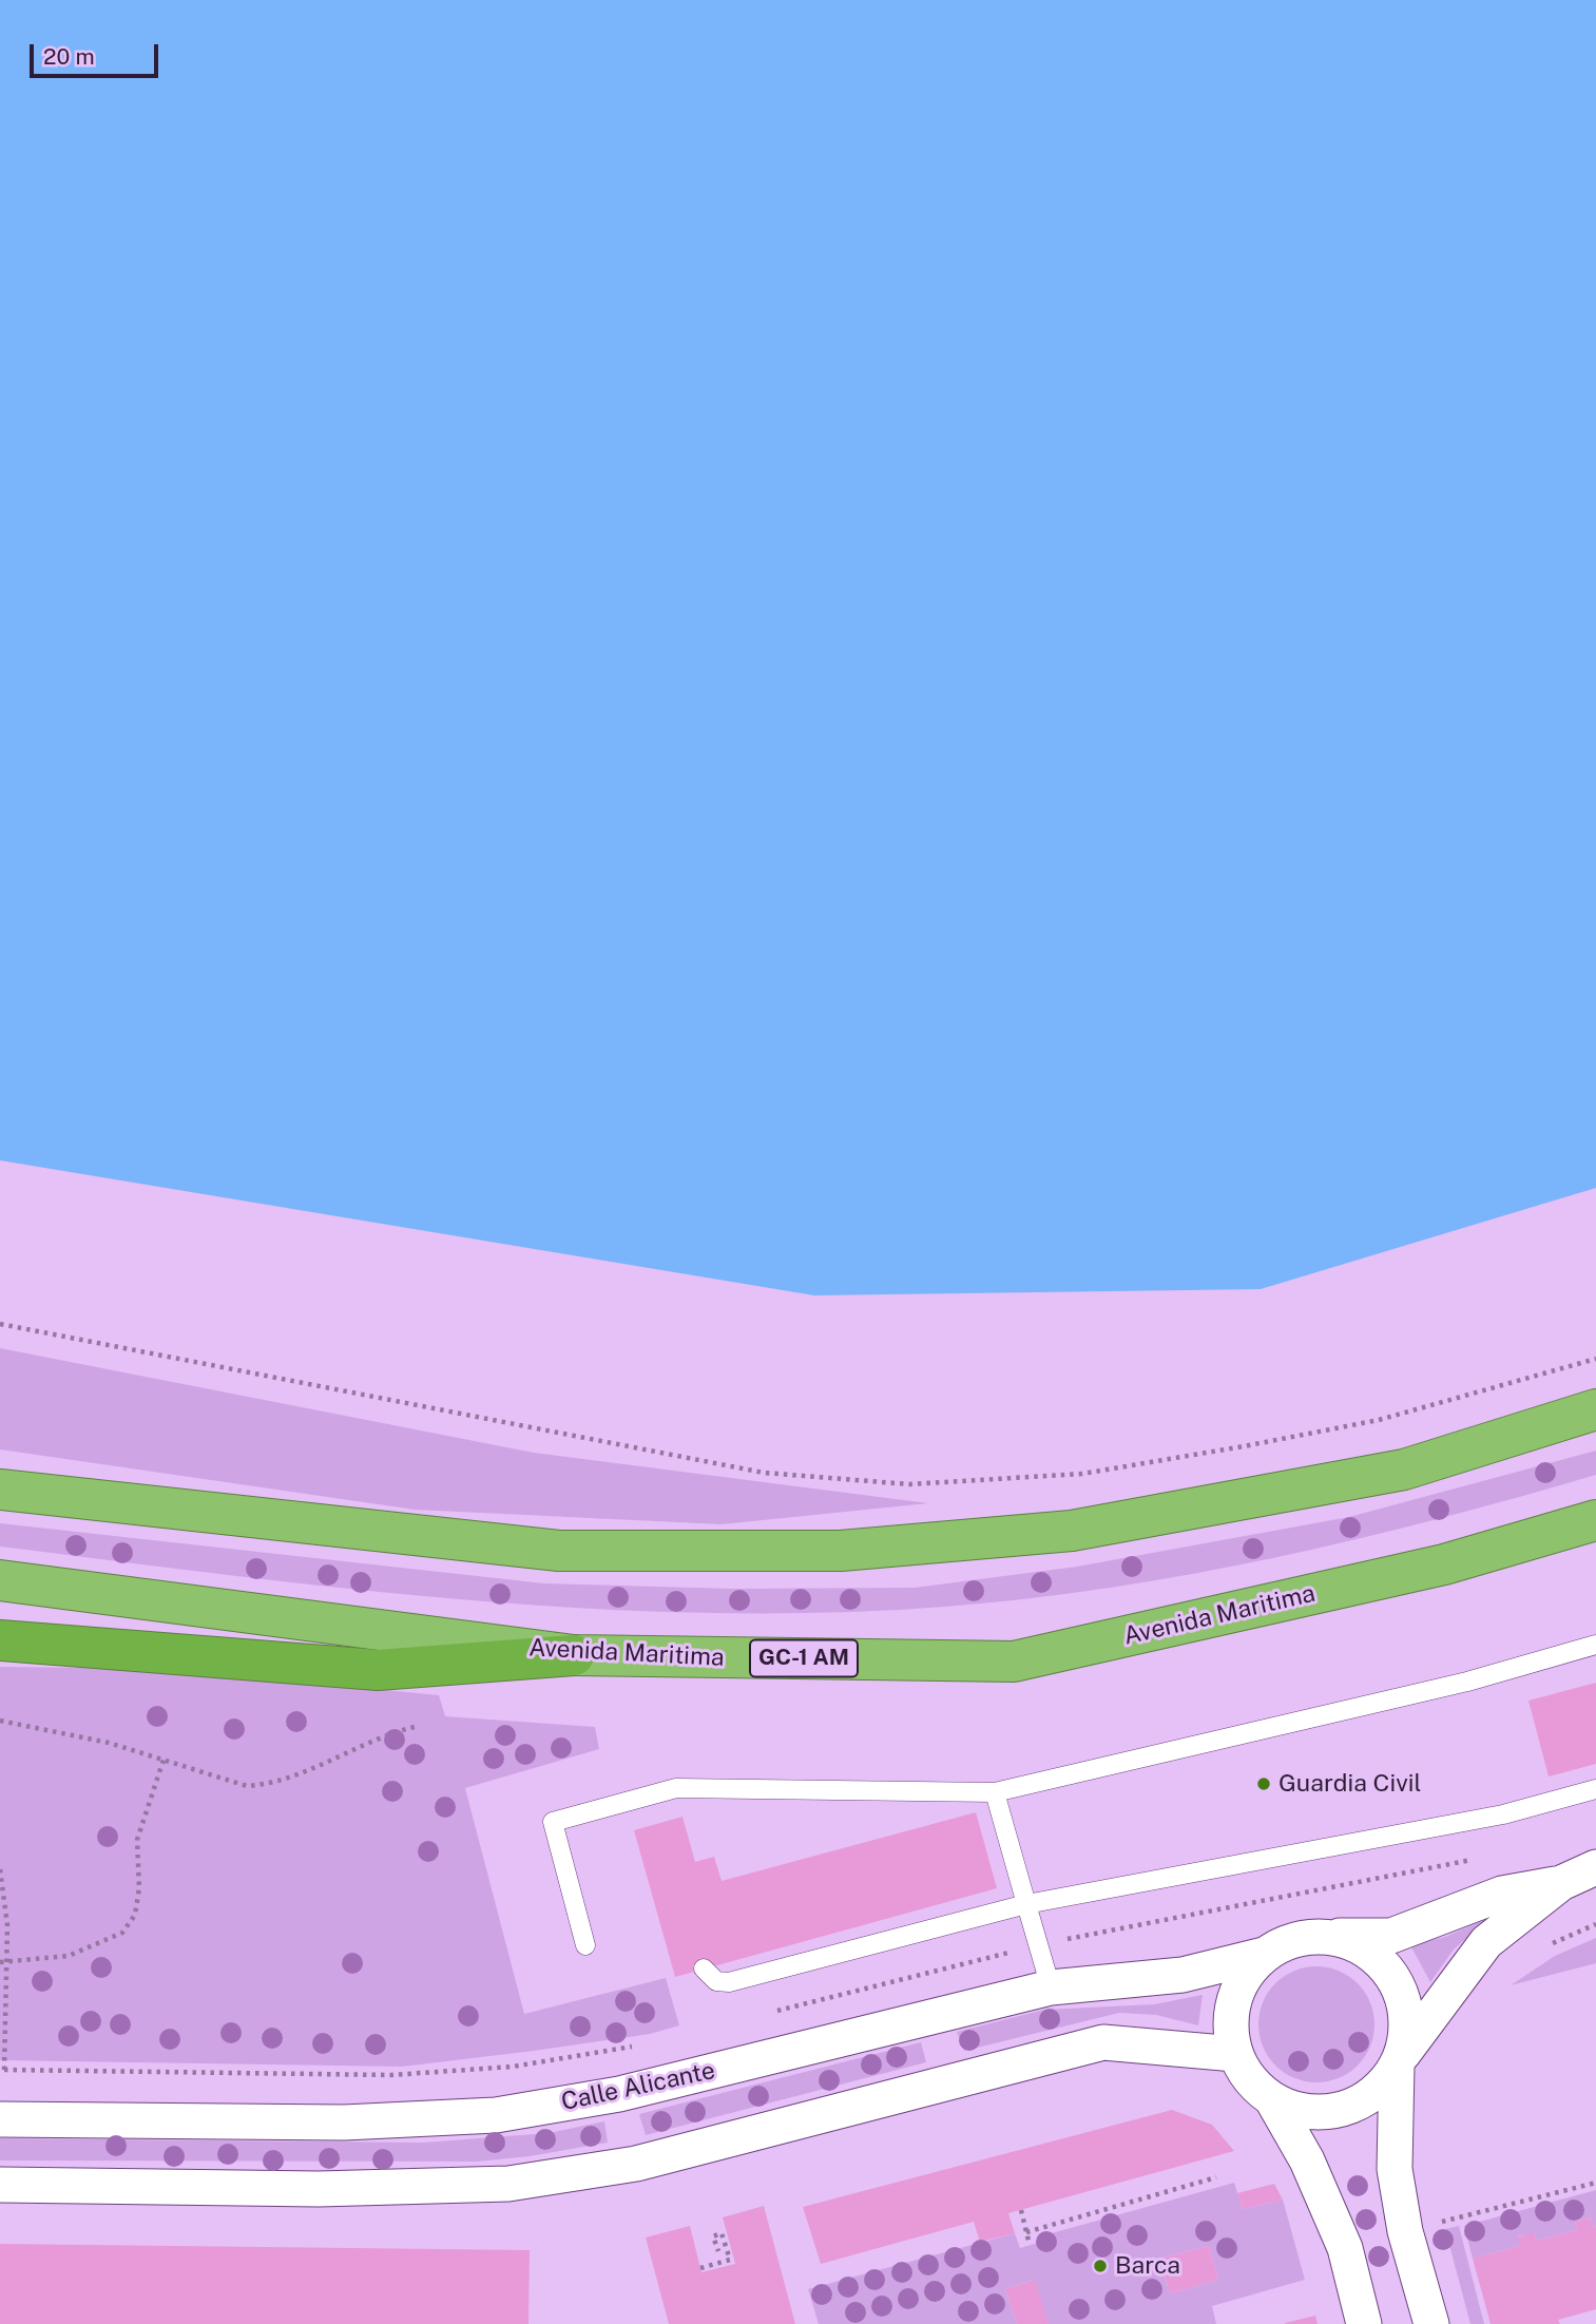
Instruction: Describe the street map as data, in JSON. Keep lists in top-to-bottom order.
{
  "streets": {
    "highway": ["Avenida Maritima", "GC-1 AM"],
    "street": ["Calle Alicante"]
  },
  "places": ["Guardia Civil", "Barca"],
  "scale_bar": "20 m"
}
